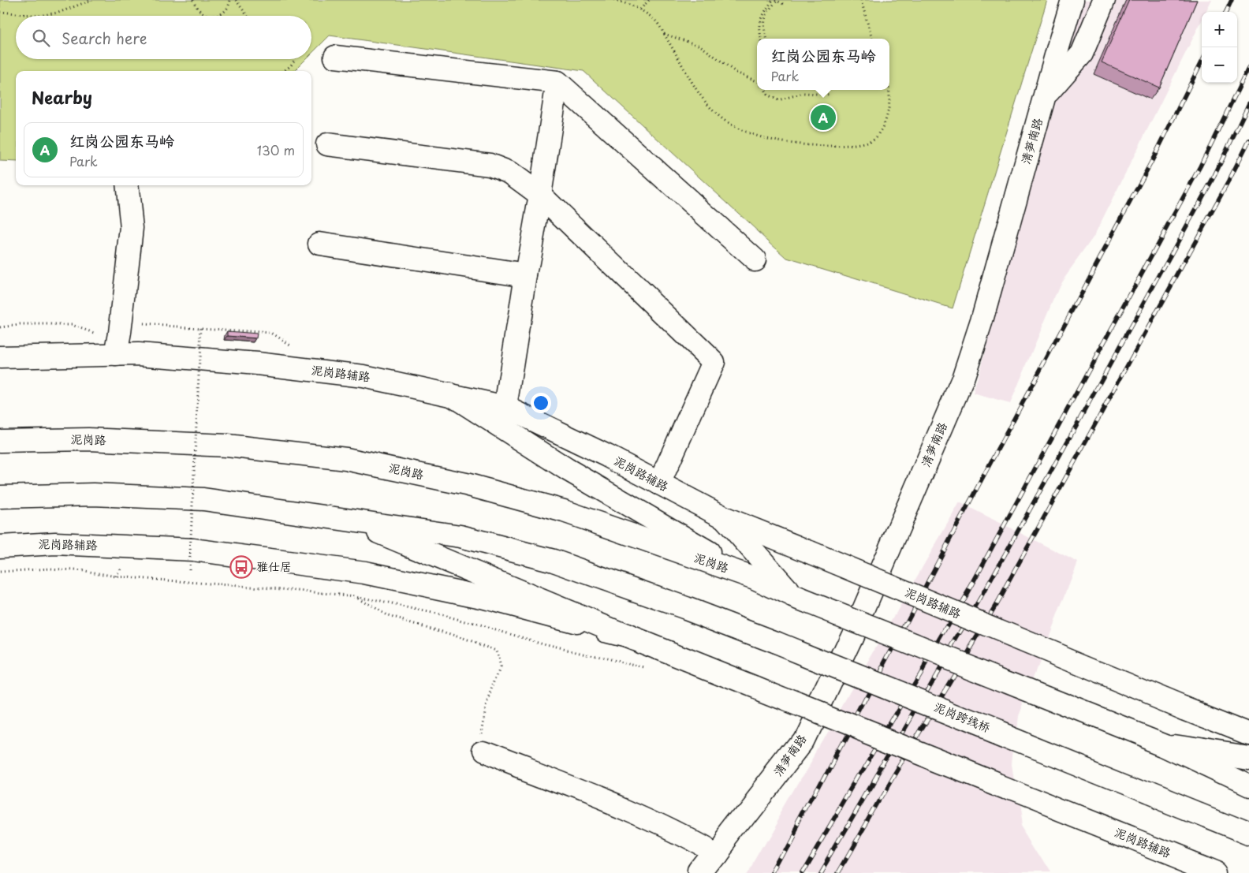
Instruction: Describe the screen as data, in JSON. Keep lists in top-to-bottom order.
{
  "streets": {
    "main road": [
      "清笋南路",
      "泥岗路辅路",
      "泥岗路",
      "泥岗跨线桥"
    ]
  },
  "places": {
    "bus stop": ["雅仕居"]
  },
  "page": {
    "map_buttons": ["+", "−"],
    "search": "Search here",
    "popup": ["红岗公园东马岭", "Park"],
    "heading": "Nearby",
    "pins": "A",
    "list": [
      {
        "mark": "A",
        "name": "红岗公园东马岭",
        "note": "Park",
        "value": "130 m"
      }
    ]
  }
}
